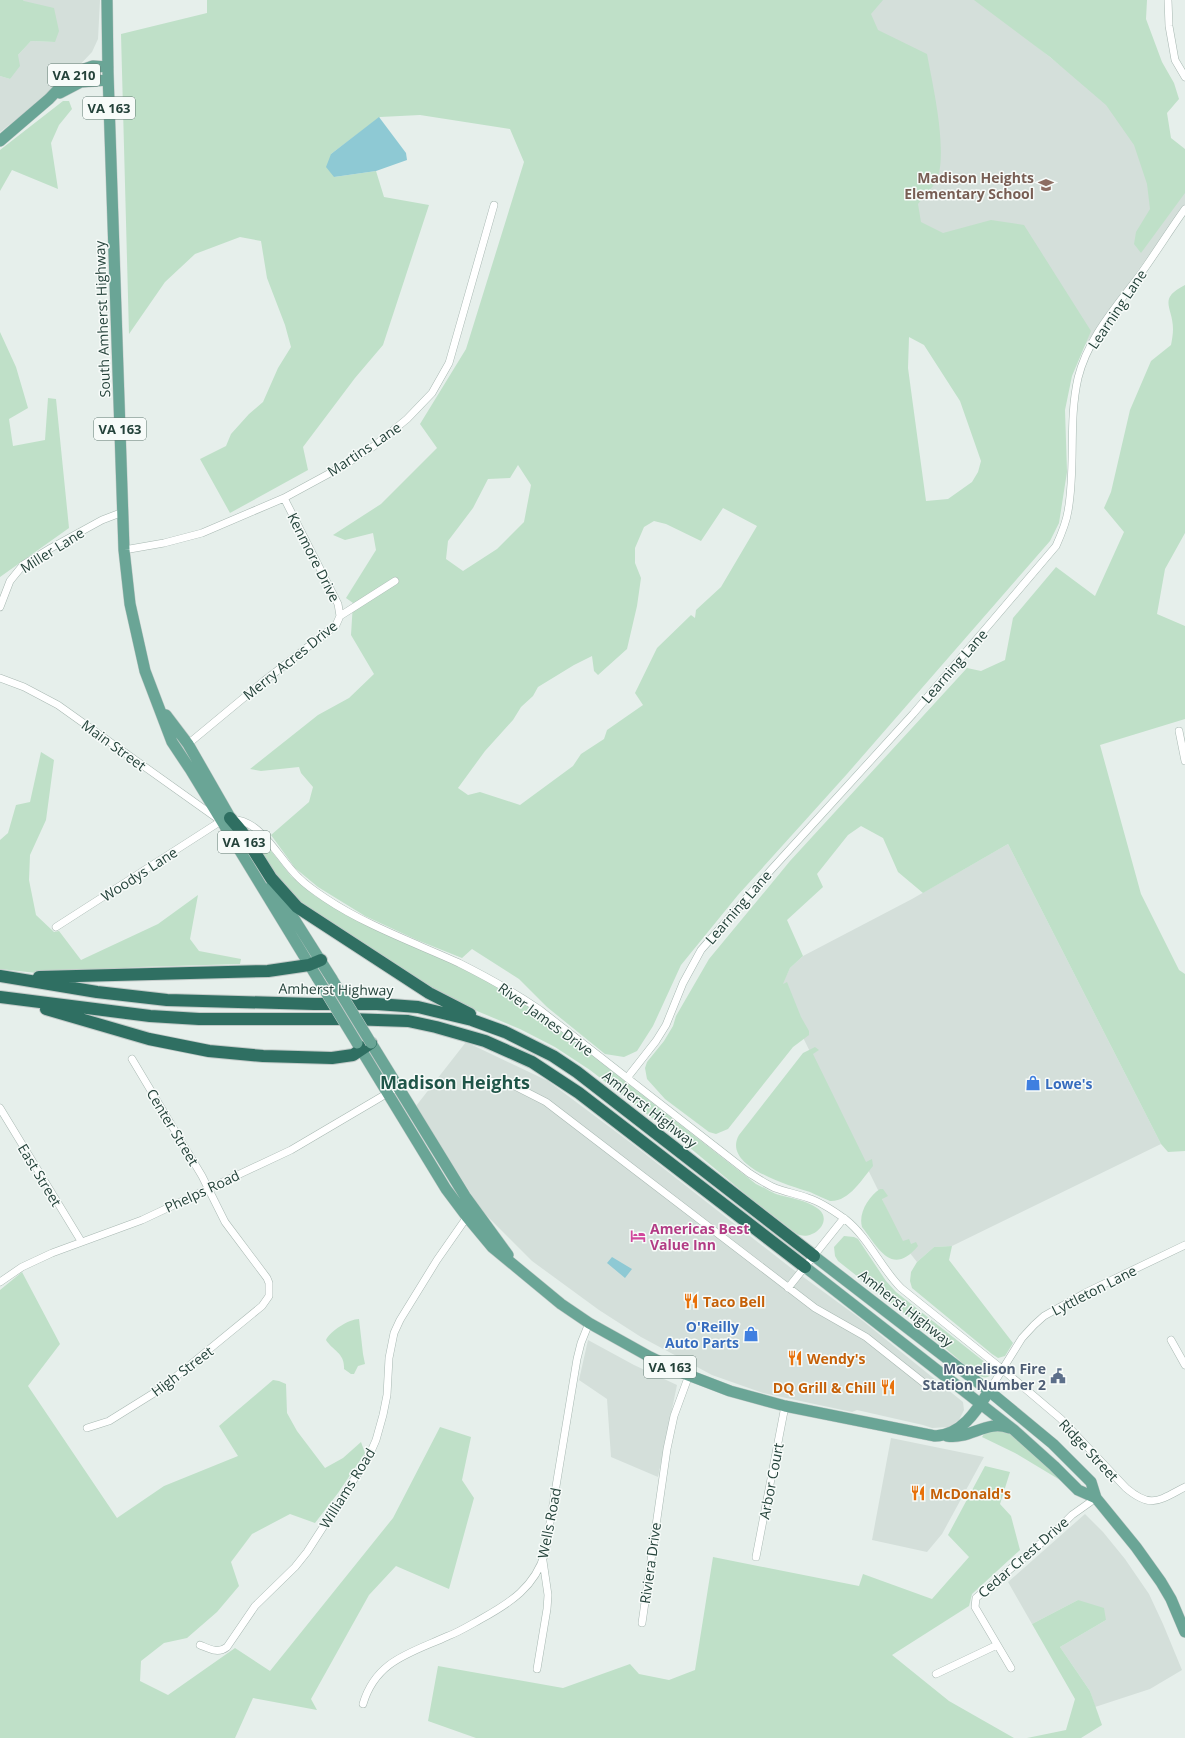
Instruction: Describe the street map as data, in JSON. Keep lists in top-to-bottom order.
{
  "streets": {
    "highway": ["Amherst Highway"],
    "main road": ["VA 210", "VA 163", "South Amherst Highway"],
    "street": [
      "Learning Lane",
      "Martins Lane",
      "Miller Lane",
      "Kenmore Drive",
      "Merry Acres Drive",
      "Main Street",
      "Woodys Lane",
      "River James Drive",
      "Center Street",
      "East Street",
      "Phelps Road",
      "Lyttleton Lane",
      "High Street",
      "Ridge Street",
      "Arbor Court",
      "Williams Road",
      "Wells Road",
      "Cedar Crest Drive",
      "Riviera Drive"
    ]
  },
  "crossings": [
    ["VA 210", "South Amherst Highway"],
    ["Learning Lane", "River James Drive"],
    ["South Amherst Highway", "Martins Lane"],
    ["South Amherst Highway", "Miller Lane"],
    ["South Amherst Highway", "Merry Acres Drive"],
    ["South Amherst Highway", "Main Street"],
    ["South Amherst Highway", "Woodys Lane"],
    ["South Amherst Highway", "Amherst Highway"],
    ["South Amherst Highway", "River James Drive"],
    ["South Amherst Highway", "Phelps Road"],
    ["South Amherst Highway", "Arbor Court"],
    ["South Amherst Highway", "Williams Road"],
    ["South Amherst Highway", "Wells Road"],
    ["South Amherst Highway", "Riviera Drive"],
    ["Martins Lane", "Kenmore Drive"],
    ["Kenmore Drive", "Merry Acres Drive"],
    ["Main Street", "Woodys Lane"],
    ["Main Street", "River James Drive"],
    ["Woodys Lane", "River James Drive"],
    ["Amherst Highway", "Lyttleton Lane"],
    ["Amherst Highway", "Cedar Crest Drive"],
    ["River James Drive", "Lyttleton Lane"],
    ["River James Drive", "Ridge Street"],
    ["Center Street", "Phelps Road"],
    ["Center Street", "High Street"],
    ["East Street", "Phelps Road"],
    ["Lyttleton Lane", "Ridge Street"]
  ],
  "districts": ["Madison Heights"],
  "places": {
    "school or university": ["Madison Heights Elementary School"],
    "shop": ["Lowe's", "O'Reilly Auto Parts"],
    "hotel": ["Americas Best Value Inn"],
    "restaurant": [
      "Taco Bell",
      "Wendy's",
      "DQ Grill & Chill",
      "McDonald's"
    ],
    "public building": ["Monelison Fire Station Number 2"]
  }
}
